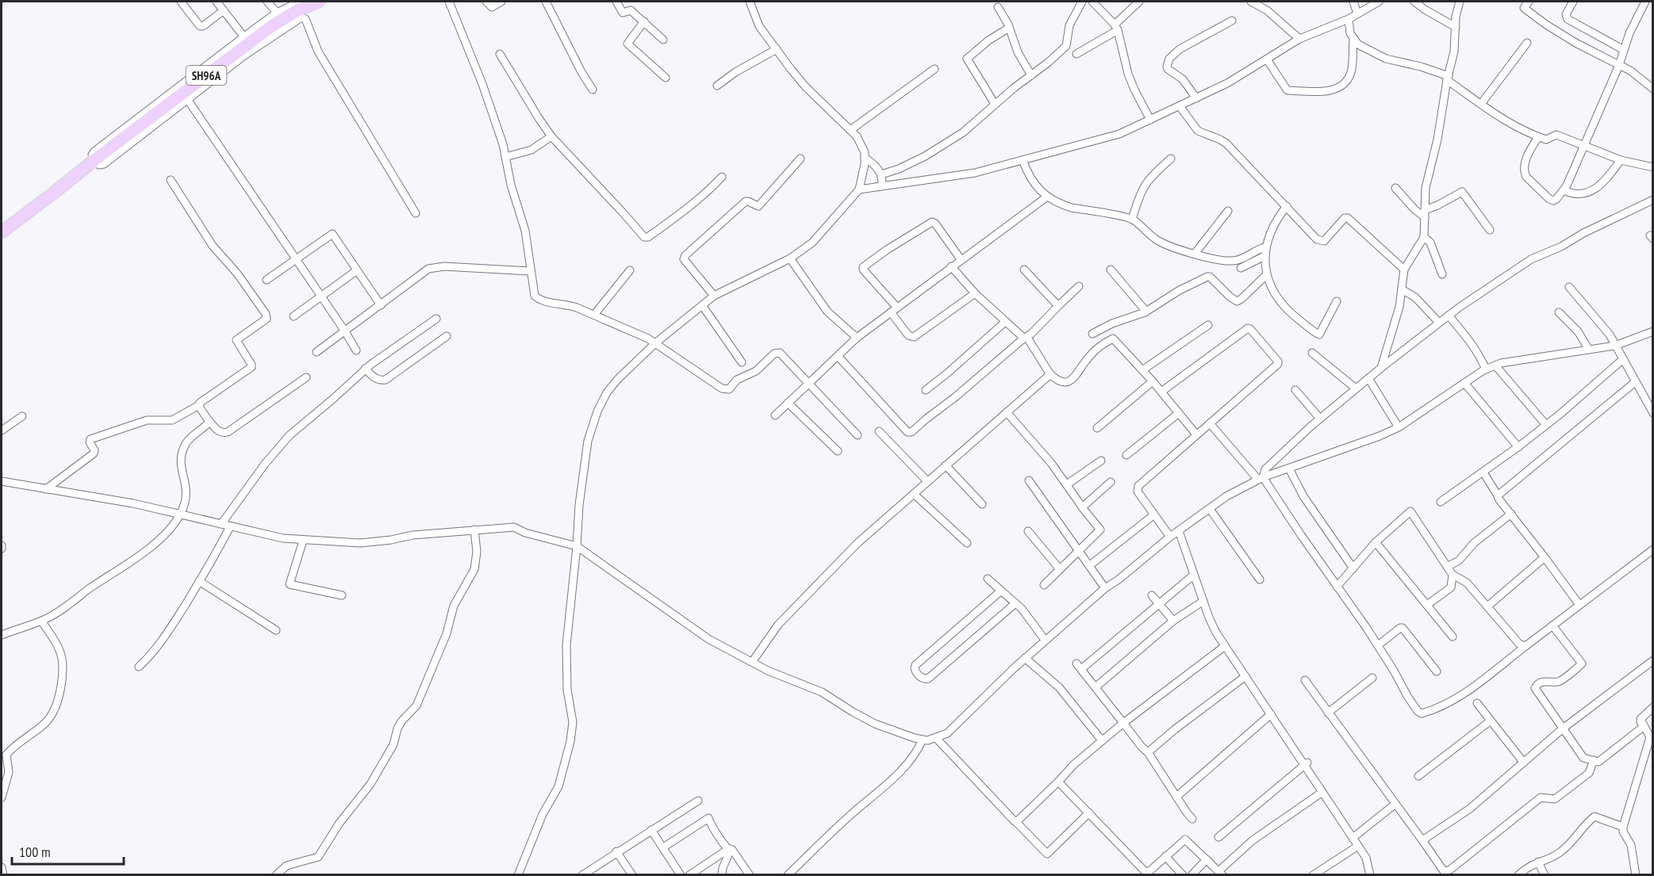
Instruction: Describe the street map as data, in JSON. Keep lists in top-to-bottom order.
{
  "streets": {
    "main road": ["SH96A"]
  },
  "scale_bar": "100 m"
}
